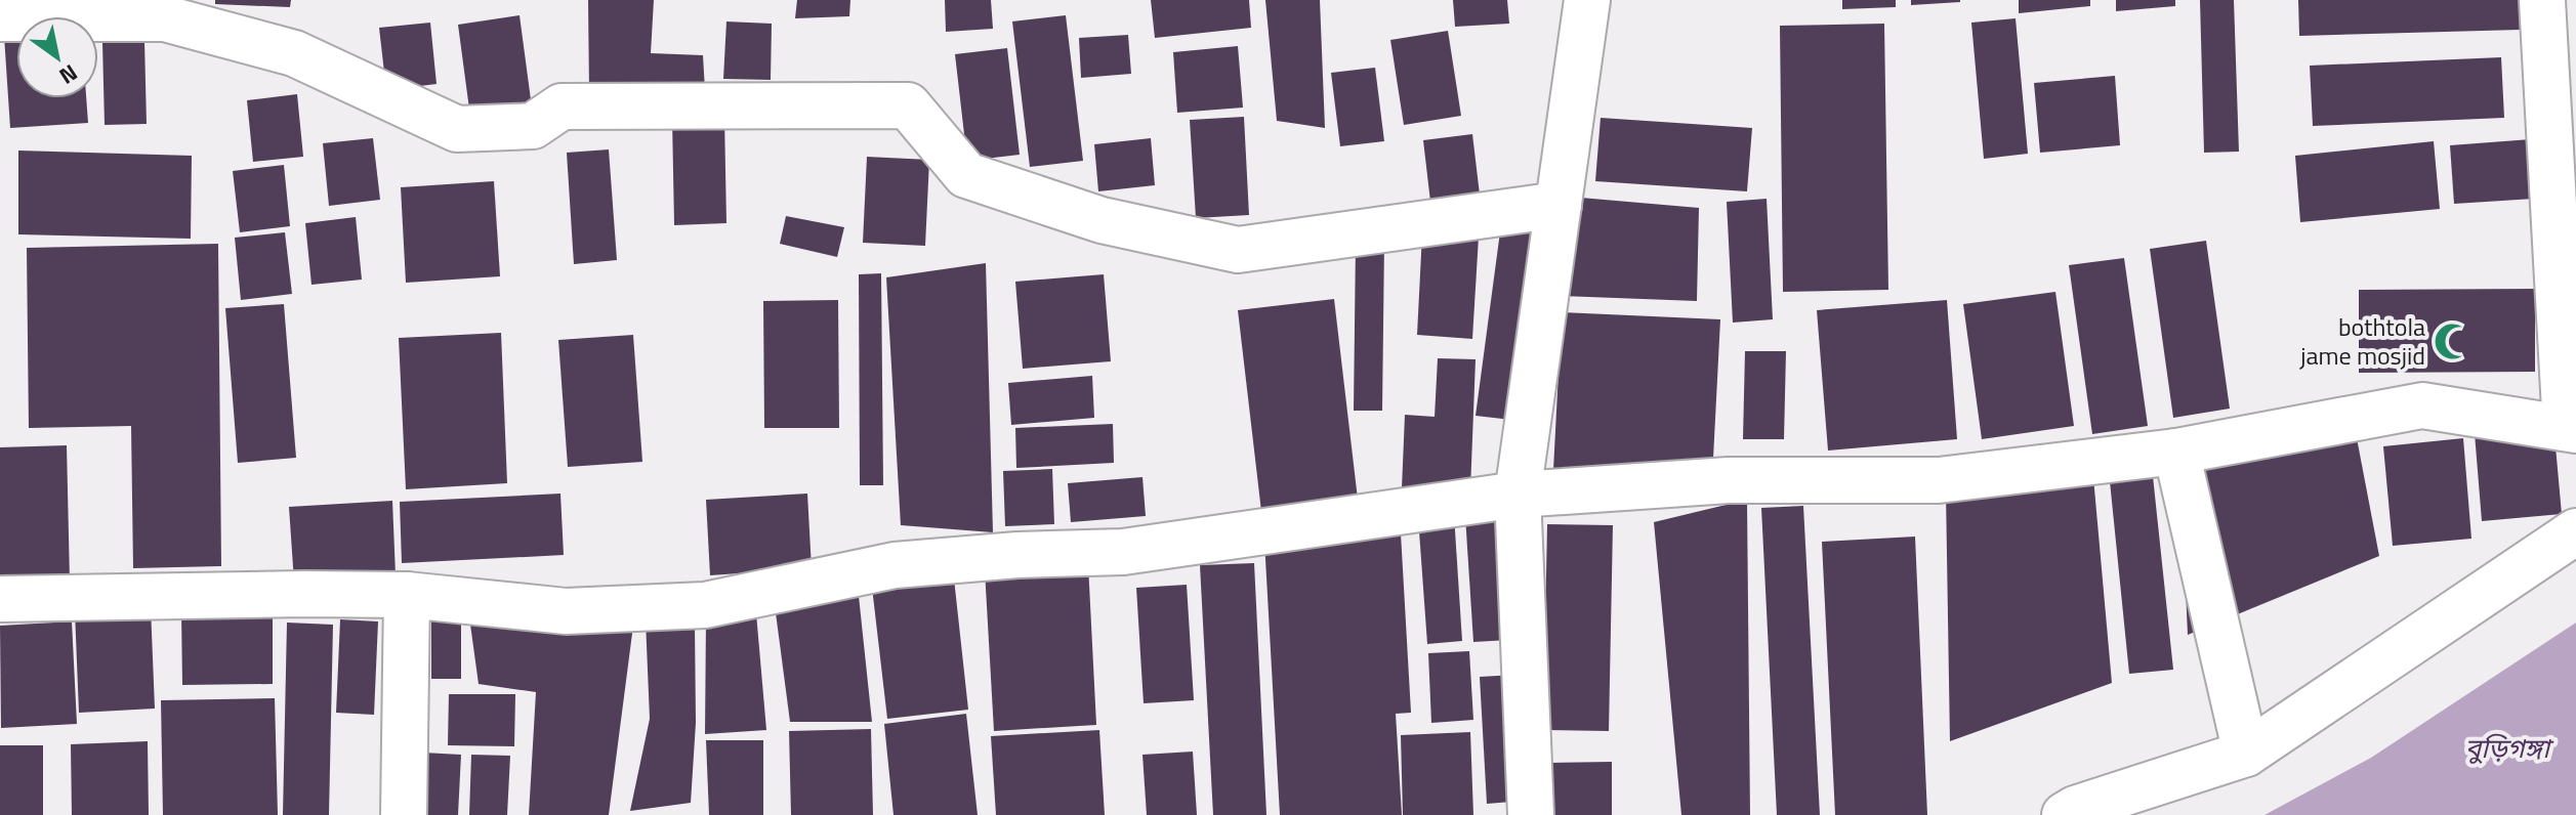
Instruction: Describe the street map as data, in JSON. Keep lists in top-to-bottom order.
{
  "water": ["বুড়িগঙ্গা"],
  "places": {
    "mosque": ["bothtola jame mosjid"]
  },
  "north": "bottom right"
}
